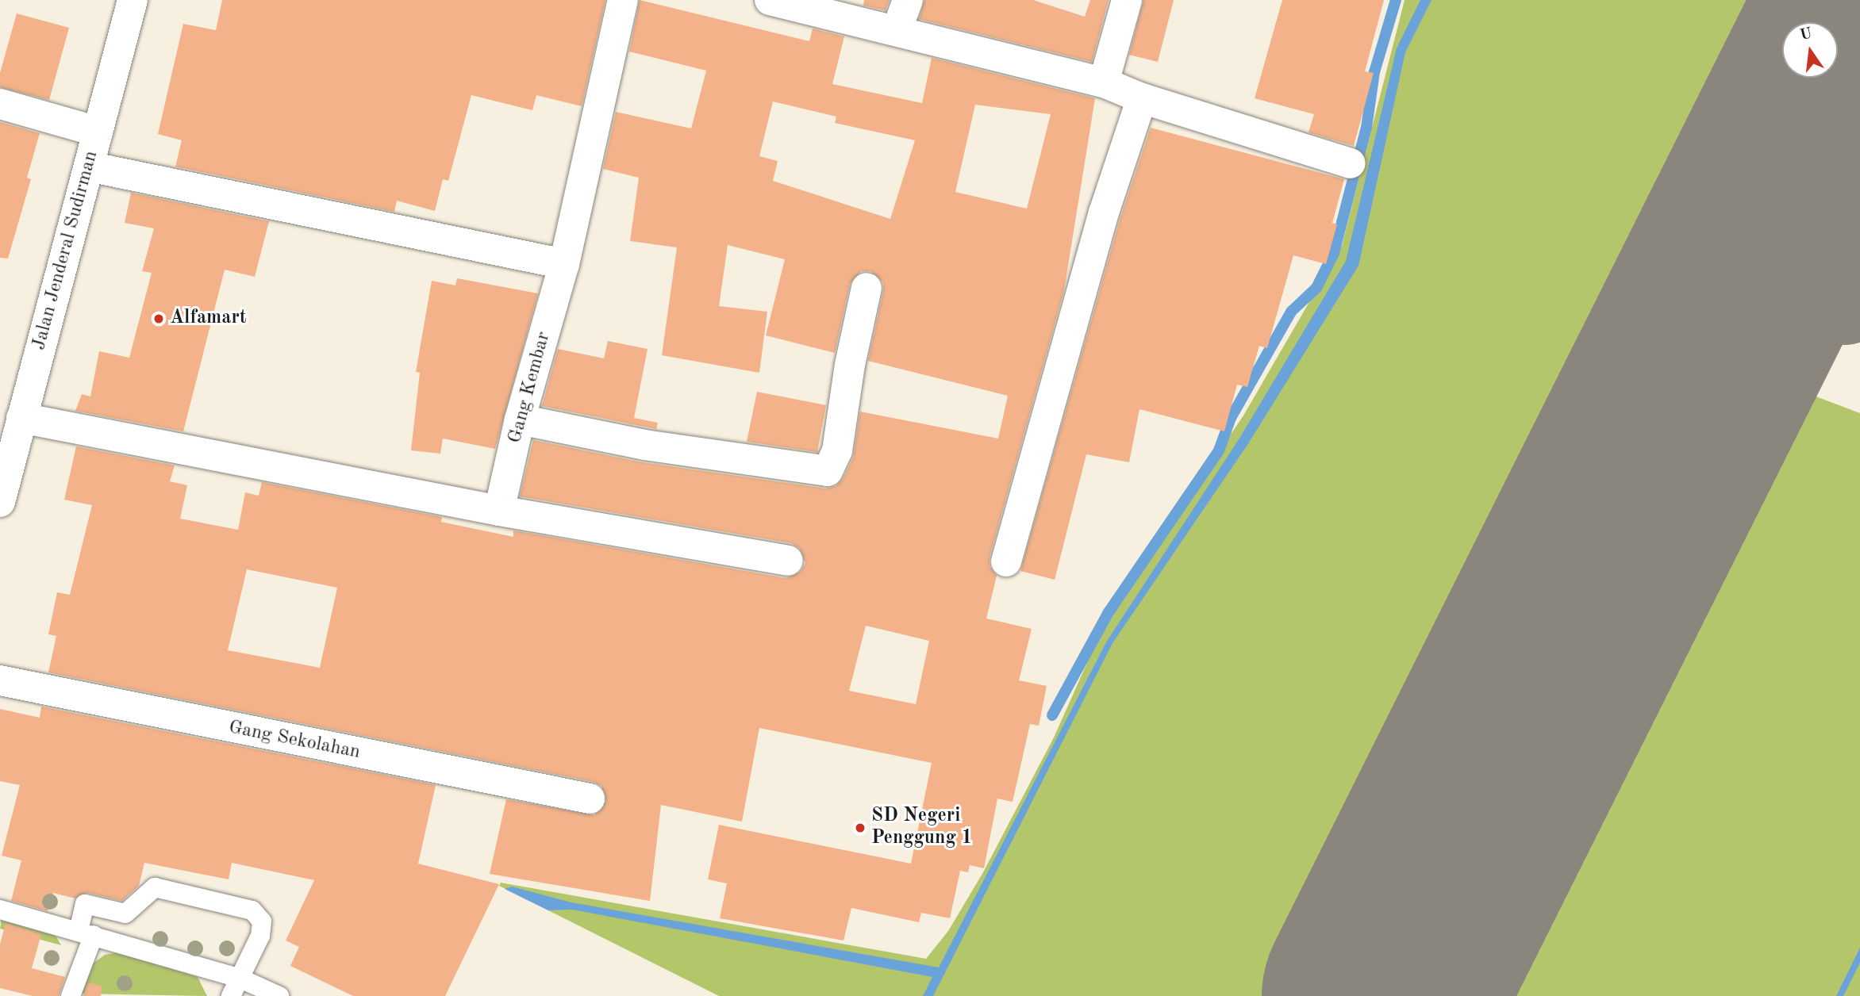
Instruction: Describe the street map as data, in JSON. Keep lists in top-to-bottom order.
{
  "streets": {
    "main road": ["Jalan Jenderal Sudirman", "Gang Kembar", "Gang Sekolahan"]
  },
  "places": ["Alfamart", "SD Negeri Penggung 1"],
  "north": "top"
}
